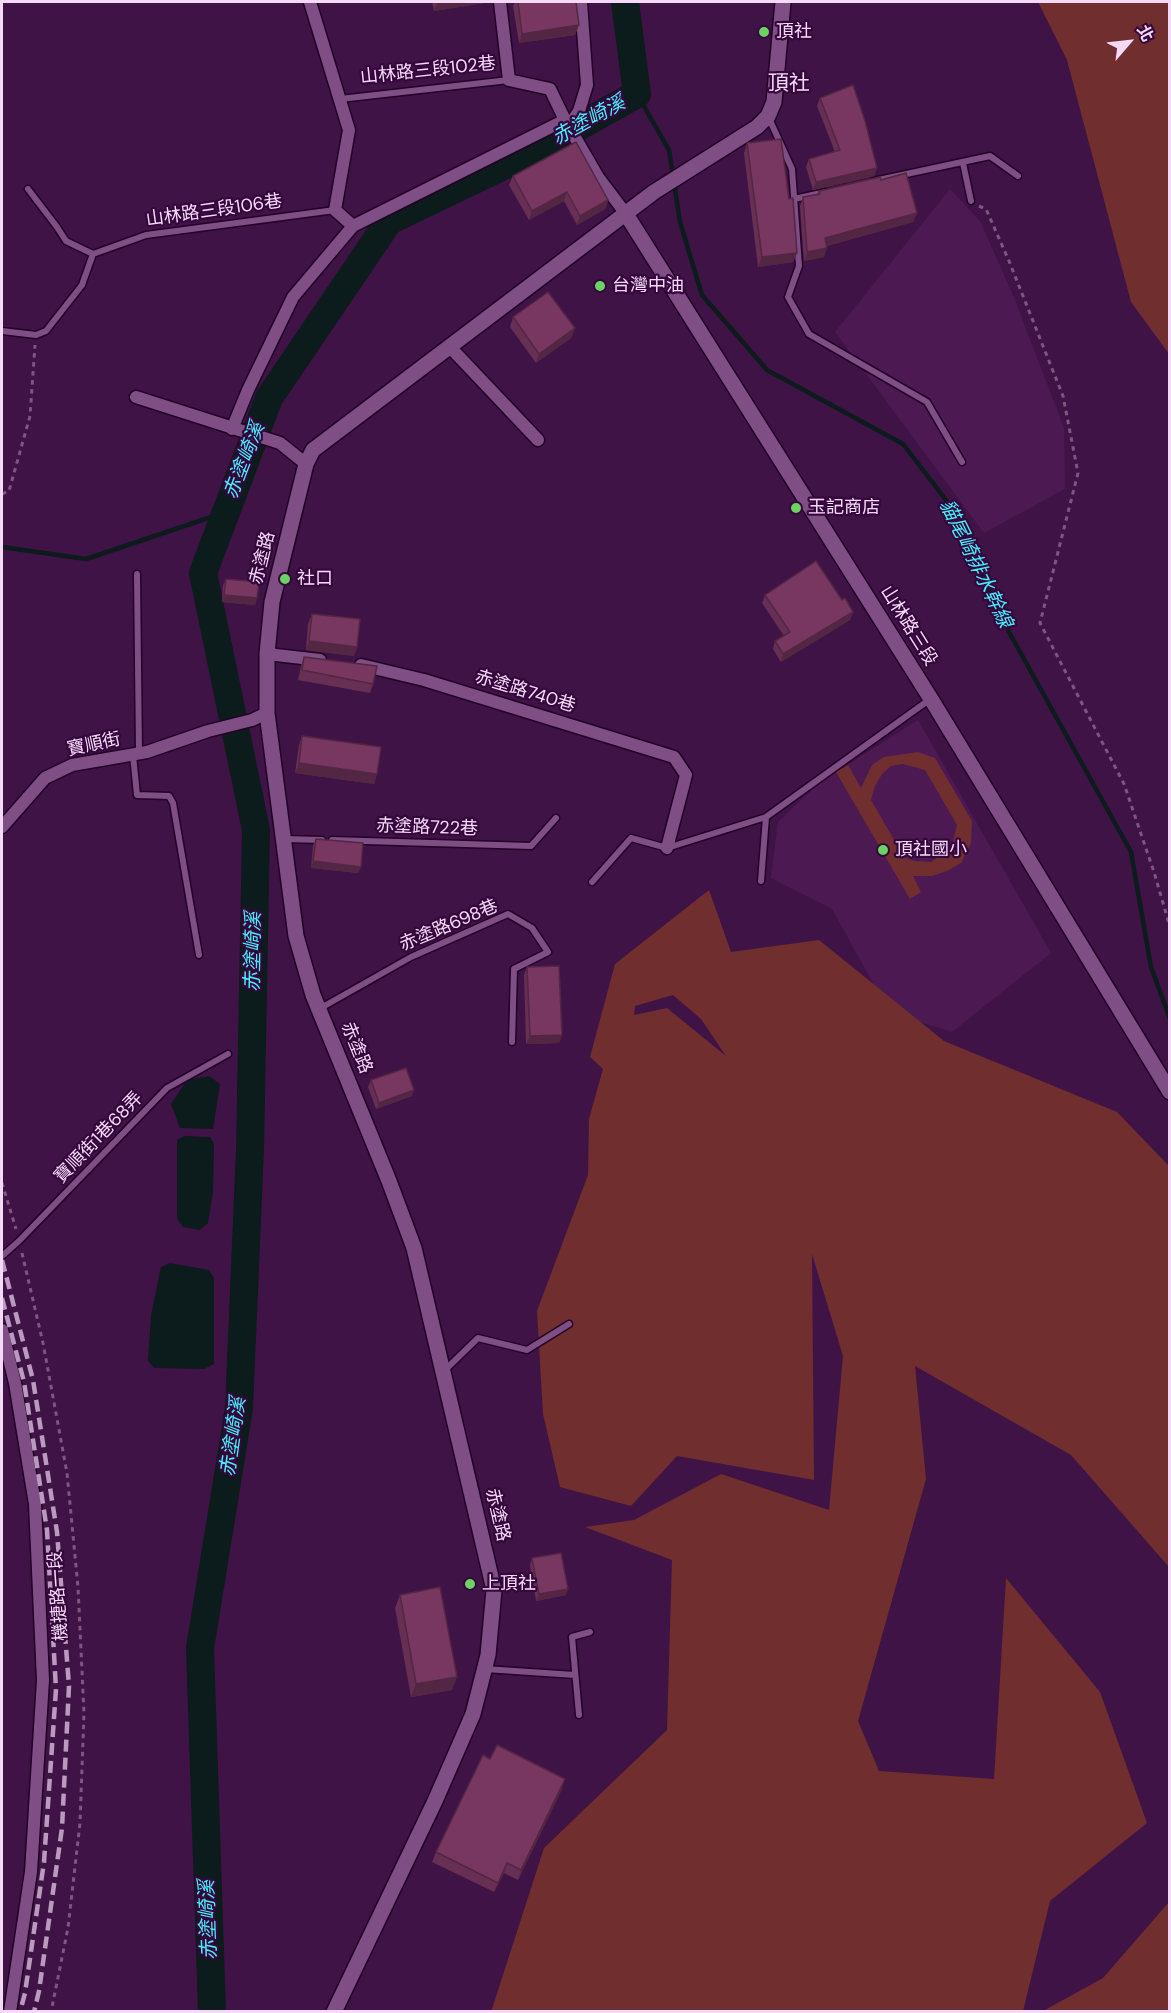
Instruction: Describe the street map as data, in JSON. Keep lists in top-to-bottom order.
{
  "streets": {
    "street": [
      "山林路三段102巷",
      "赤塗路",
      "山林路三段",
      "赤塗路740巷",
      "寶順街",
      "機捷路一段"
    ],
    "lane": [
      "山林路三段106巷",
      "赤塗路722巷",
      "赤塗路698巷",
      "寶順街1巷68弄"
    ]
  },
  "crossings": [
    ["赤塗路", "山林路三段"],
    ["赤塗路", "赤塗路740巷"],
    ["赤塗路", "寶順街"],
    ["赤塗路", "赤塗路722巷"],
    ["赤塗路", "赤塗路698巷"],
    ["寶順街1巷68弄", "機捷路一段"]
  ],
  "districts": ["頂社"],
  "water": ["赤塗崎溪", "貓尾崎排水幹線"],
  "places": [
    "頂社",
    "台灣中油",
    "玉記商店",
    "社口",
    "頂社國小",
    "上頂社"
  ],
  "north": "top right"
}
